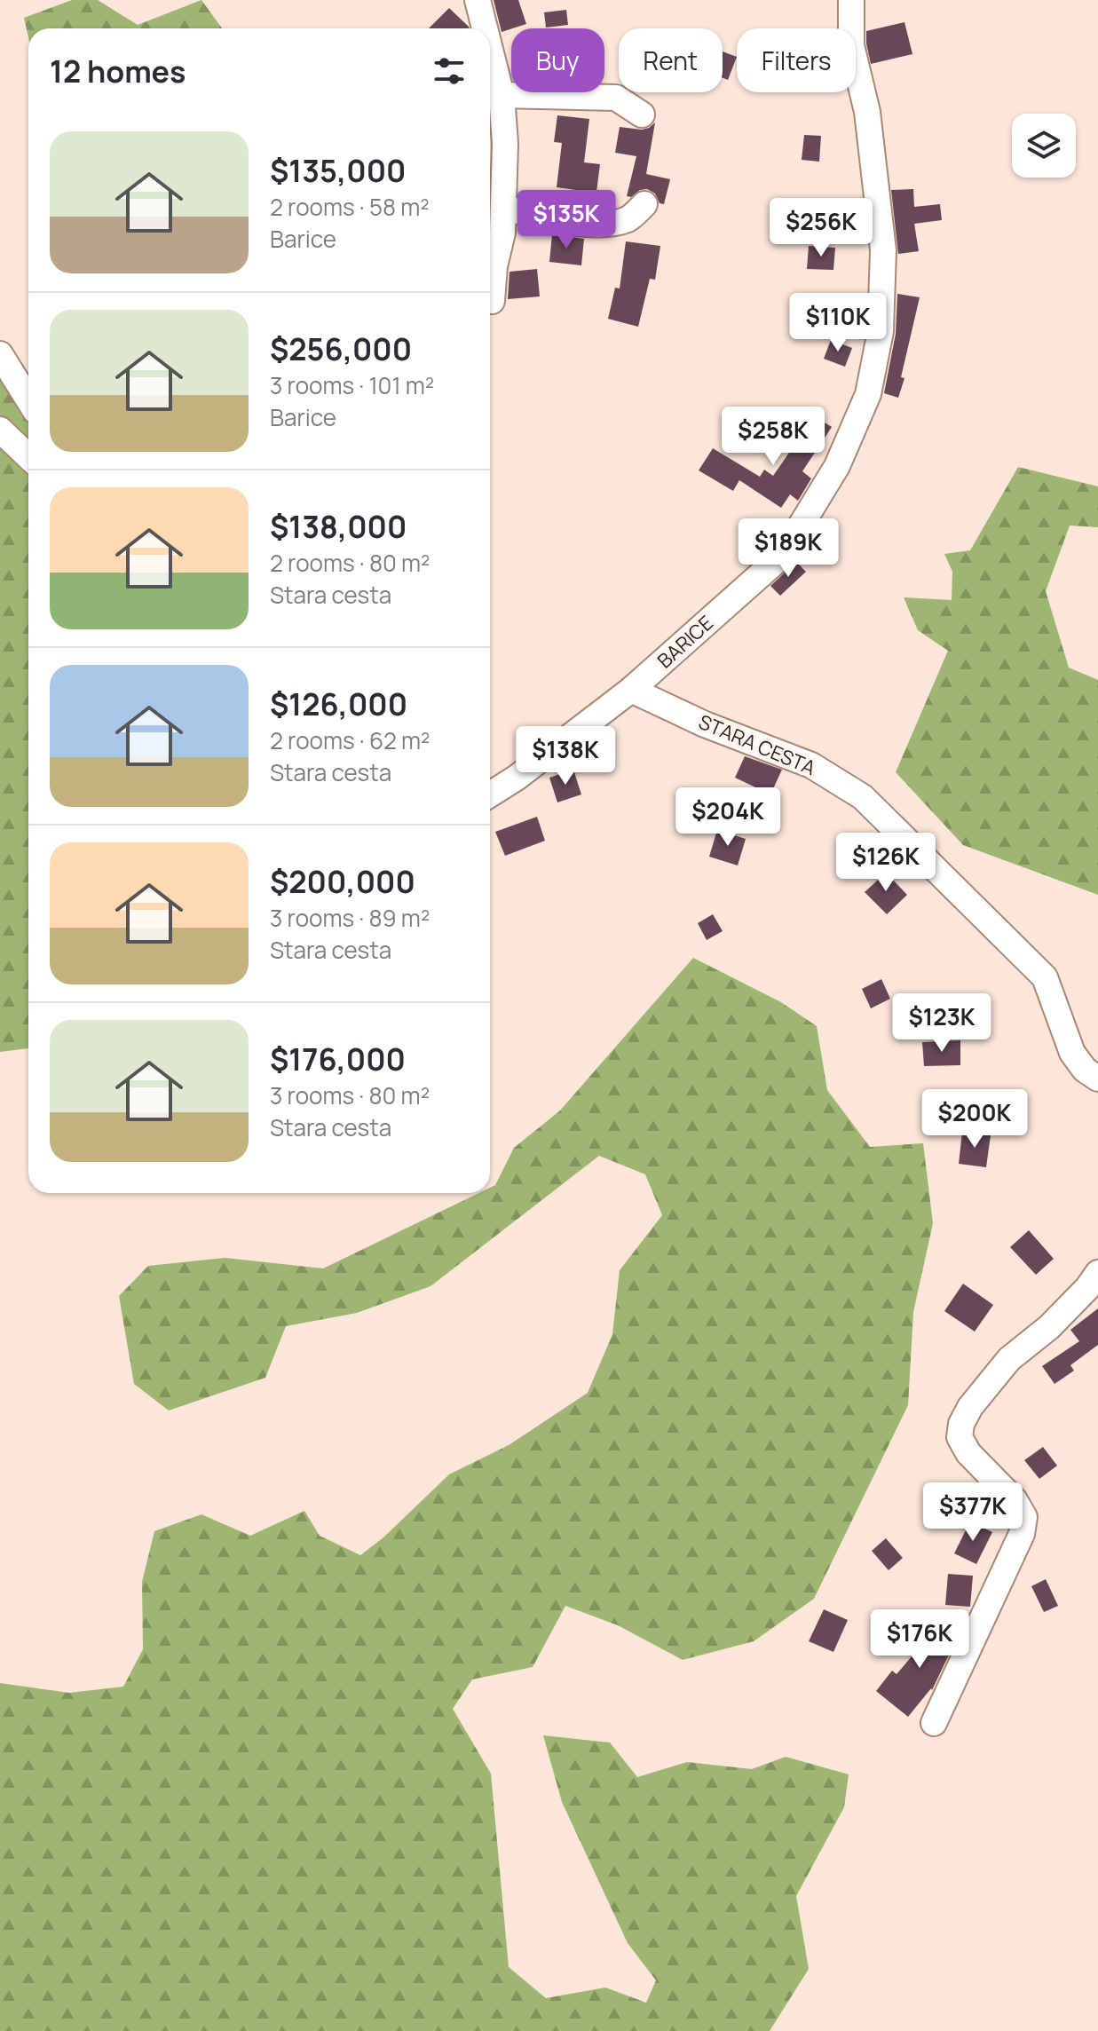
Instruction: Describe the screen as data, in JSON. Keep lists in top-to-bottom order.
{
  "streets": {
    "street": ["BARICE", "STARA CESTA"]
  },
  "crossings": [
    ["BARICE", "STARA CESTA"]
  ],
  "page": {
    "chip": ["Buy", "Rent", "Filters"],
    "heading": "12 homes",
    "list": [
      {
        "name": "$135,000",
        "note": "2 rooms · 58 m² · Barice"
      },
      {
        "name": "$256,000",
        "note": "3 rooms · 101 m² · Barice"
      },
      {
        "name": "$138,000",
        "note": "2 rooms · 80 m² · Stara cesta"
      },
      {
        "name": "$126,000",
        "note": "2 rooms · 62 m² · Stara cesta"
      },
      {
        "name": "$200,000",
        "note": "3 rooms · 89 m² · Stara cesta"
      },
      {
        "name": "$176,000",
        "note": "3 rooms · 80 m² · Stara cesta"
      }
    ],
    "price": [
      "$135K",
      "$256K",
      "$110K",
      "$258K",
      "$189K",
      "$138K",
      "$204K",
      "$126K",
      "$123K",
      "$200K",
      "$377K",
      "$176K"
    ]
  }
}
